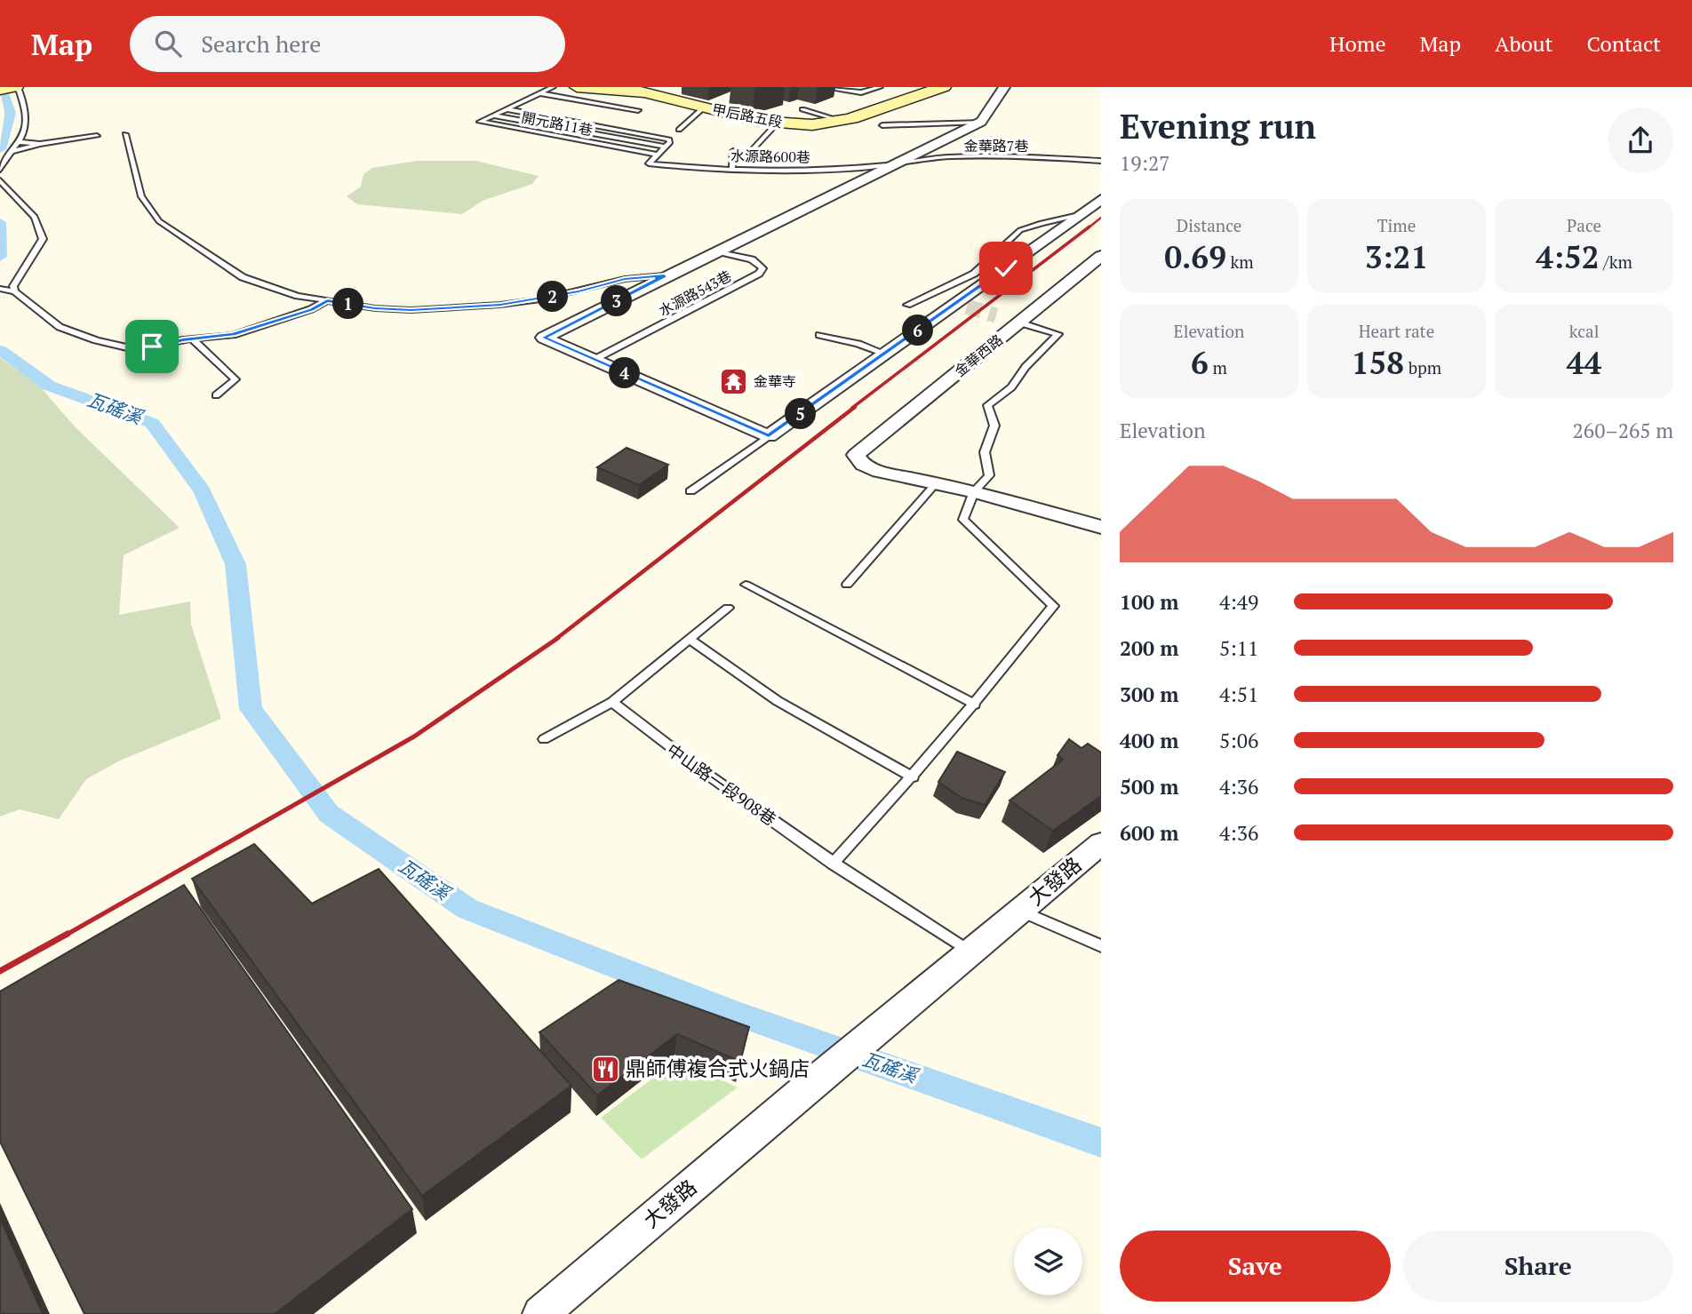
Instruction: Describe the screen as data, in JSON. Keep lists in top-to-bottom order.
{
  "streets": {
    "main road": ["甲后路五段"],
    "street": ["金華西路", "大發路"],
    "lane": [
      "開元路11巷",
      "金華路7巷",
      "水源路600巷",
      "水源路543巷",
      "中山路一段908巷"
    ]
  },
  "crossings": [
    ["開元路11巷", "水源路600巷"],
    ["金華路7巷", "水源路600巷"],
    ["中山路一段908巷", "大發路"]
  ],
  "water": ["瓦磘溪"],
  "places": {
    "temple": ["金華寺"],
    "restaurant": ["鼎師傅複合式火鍋店"]
  },
  "page": {
    "header": "Map",
    "search": "Search here",
    "nav": [
      "Home",
      "Map",
      "About",
      "Contact"
    ],
    "heading": ["Evening run", "19:27"],
    "stats": [
      ["Distance", "0.69 km"],
      ["Time", "3:21"],
      ["Pace", "4:52 /km"],
      ["Elevation", "6 m"],
      ["Heart rate", "158 bpm"],
      ["kcal", "44"]
    ],
    "pins": [
      "2",
      "3",
      "1",
      "6",
      "4",
      "5"
    ],
    "chart": ["Elevation", "260–265 m"],
    "list": [
      {
        "name": "100 m",
        "note": "4:49"
      },
      {
        "name": "200 m",
        "note": "5:11"
      },
      {
        "name": "300 m",
        "note": "4:51"
      },
      {
        "name": "400 m",
        "note": "5:06"
      },
      {
        "name": "500 m",
        "note": "4:36"
      },
      {
        "name": "600 m",
        "note": "4:36"
      }
    ],
    "buttons": ["Save", "Share"]
  }
}
